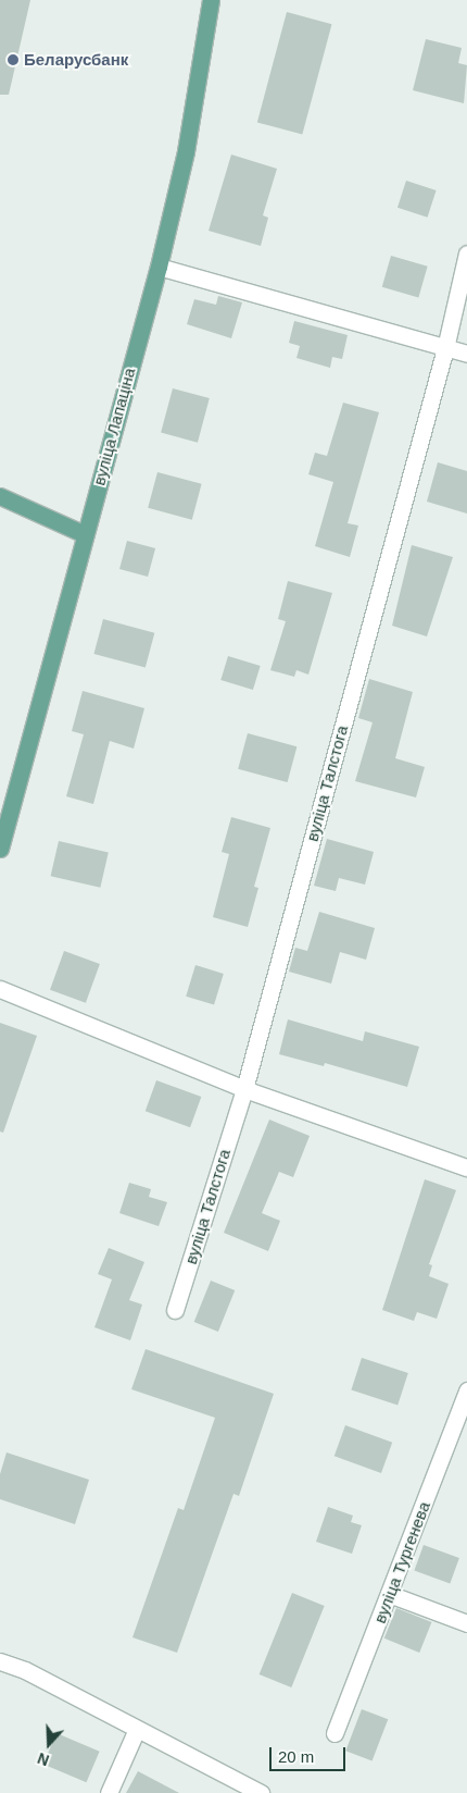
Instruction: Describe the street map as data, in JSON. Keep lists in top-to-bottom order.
{
  "streets": {
    "main road": ["вуліца Лапаціна"],
    "street": ["вуліца Талстога", "вуліца Тургенева"]
  },
  "places": ["Беларусбанк"],
  "scale_bar": "20 m",
  "north": "bottom"
}
